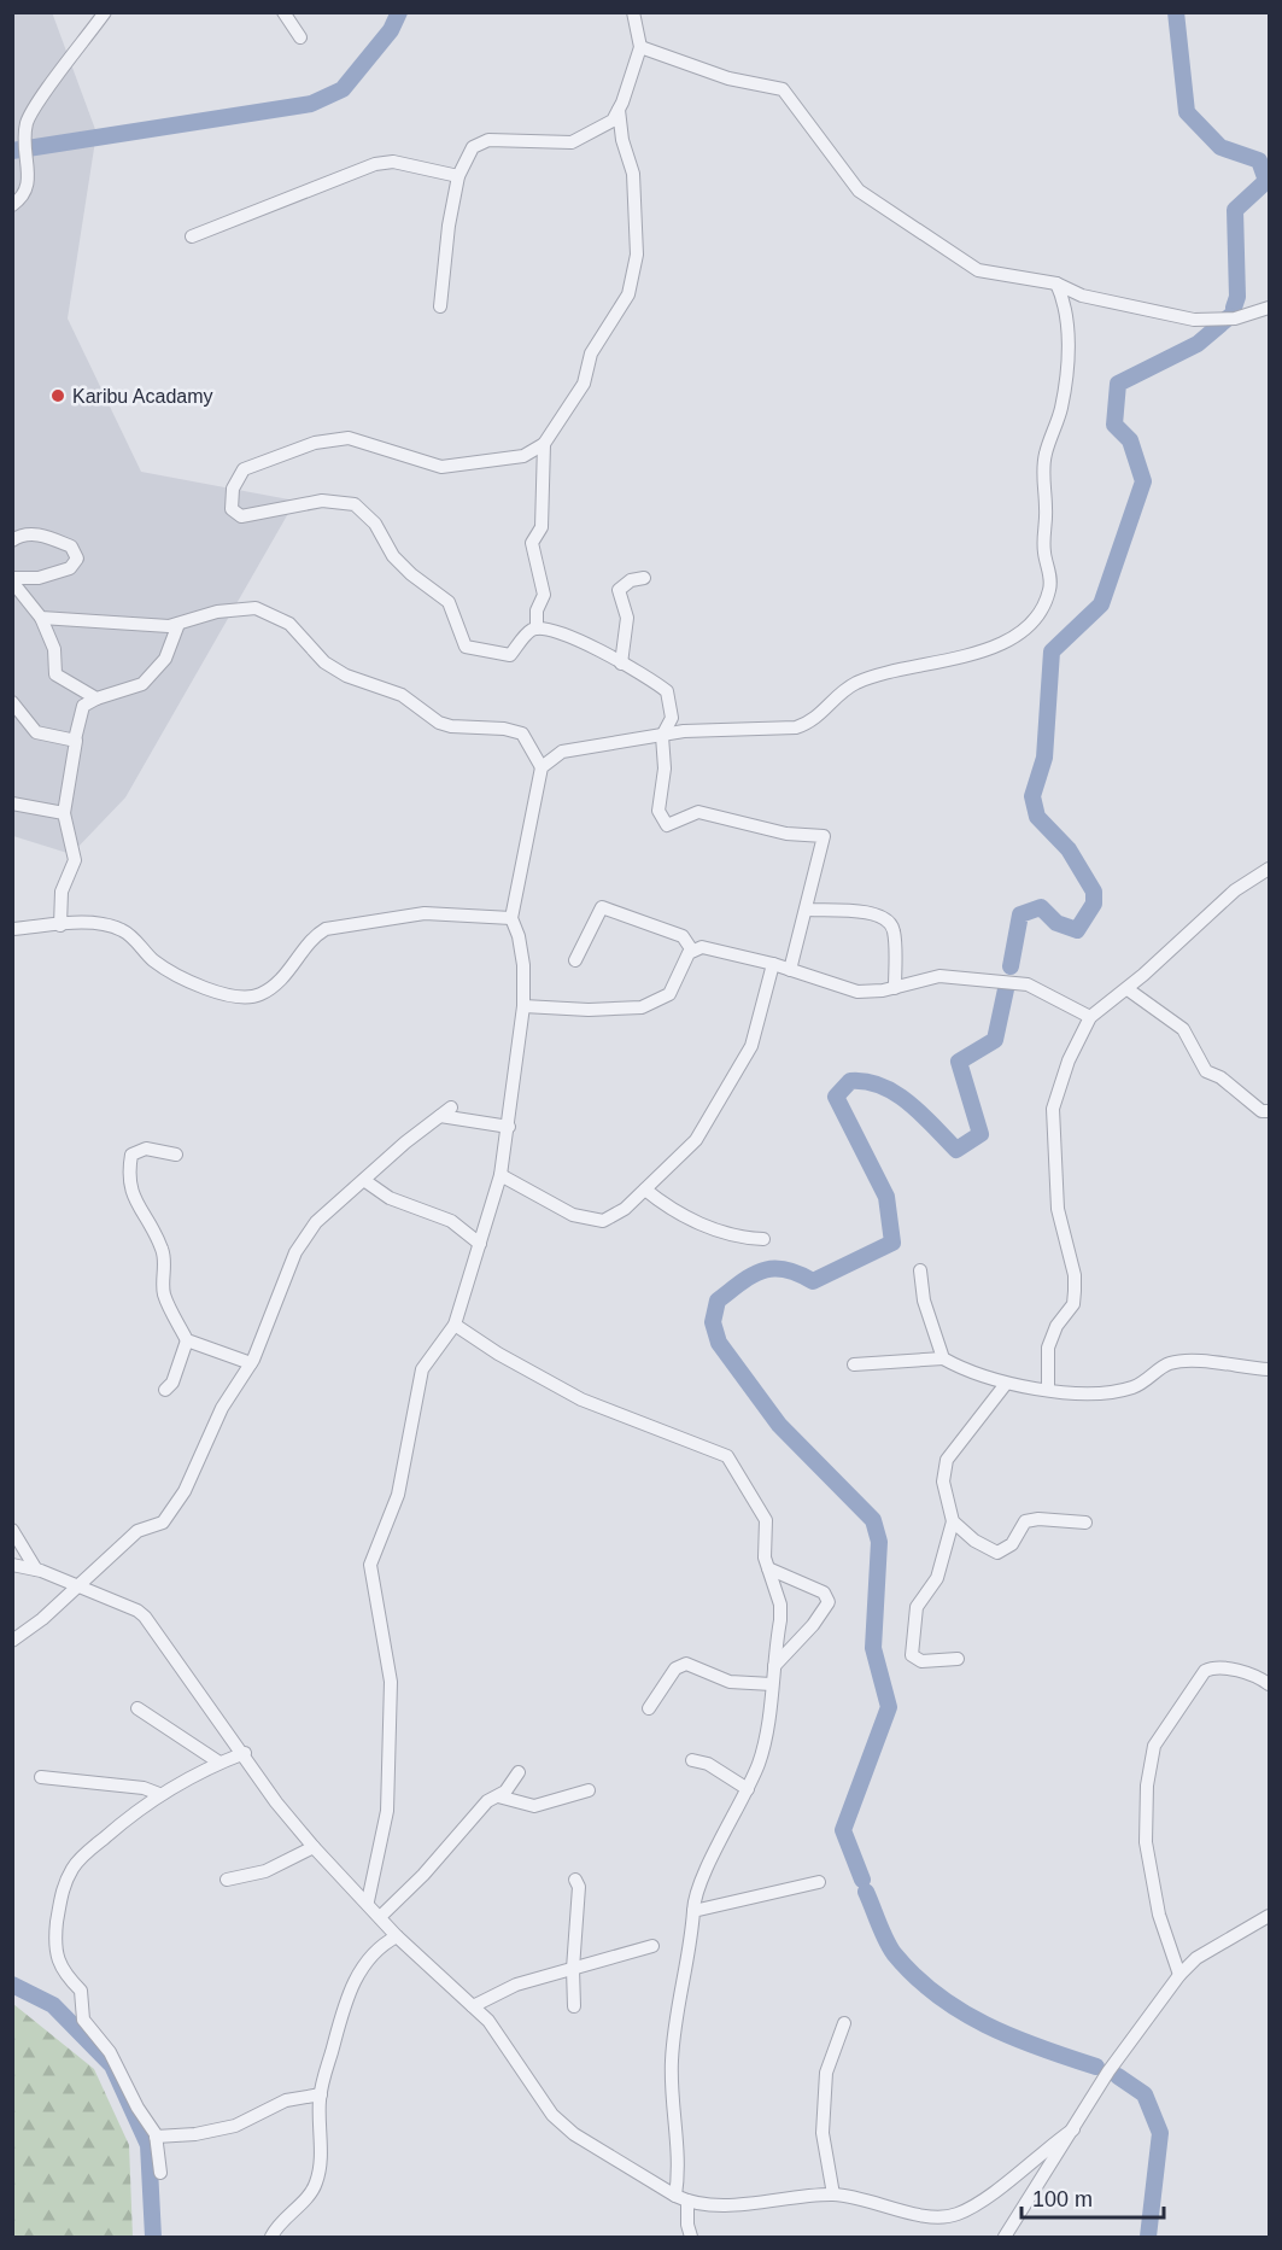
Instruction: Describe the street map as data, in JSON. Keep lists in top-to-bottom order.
{
  "places": ["Karibu Acadamy"],
  "scale_bar": "100 m"
}
